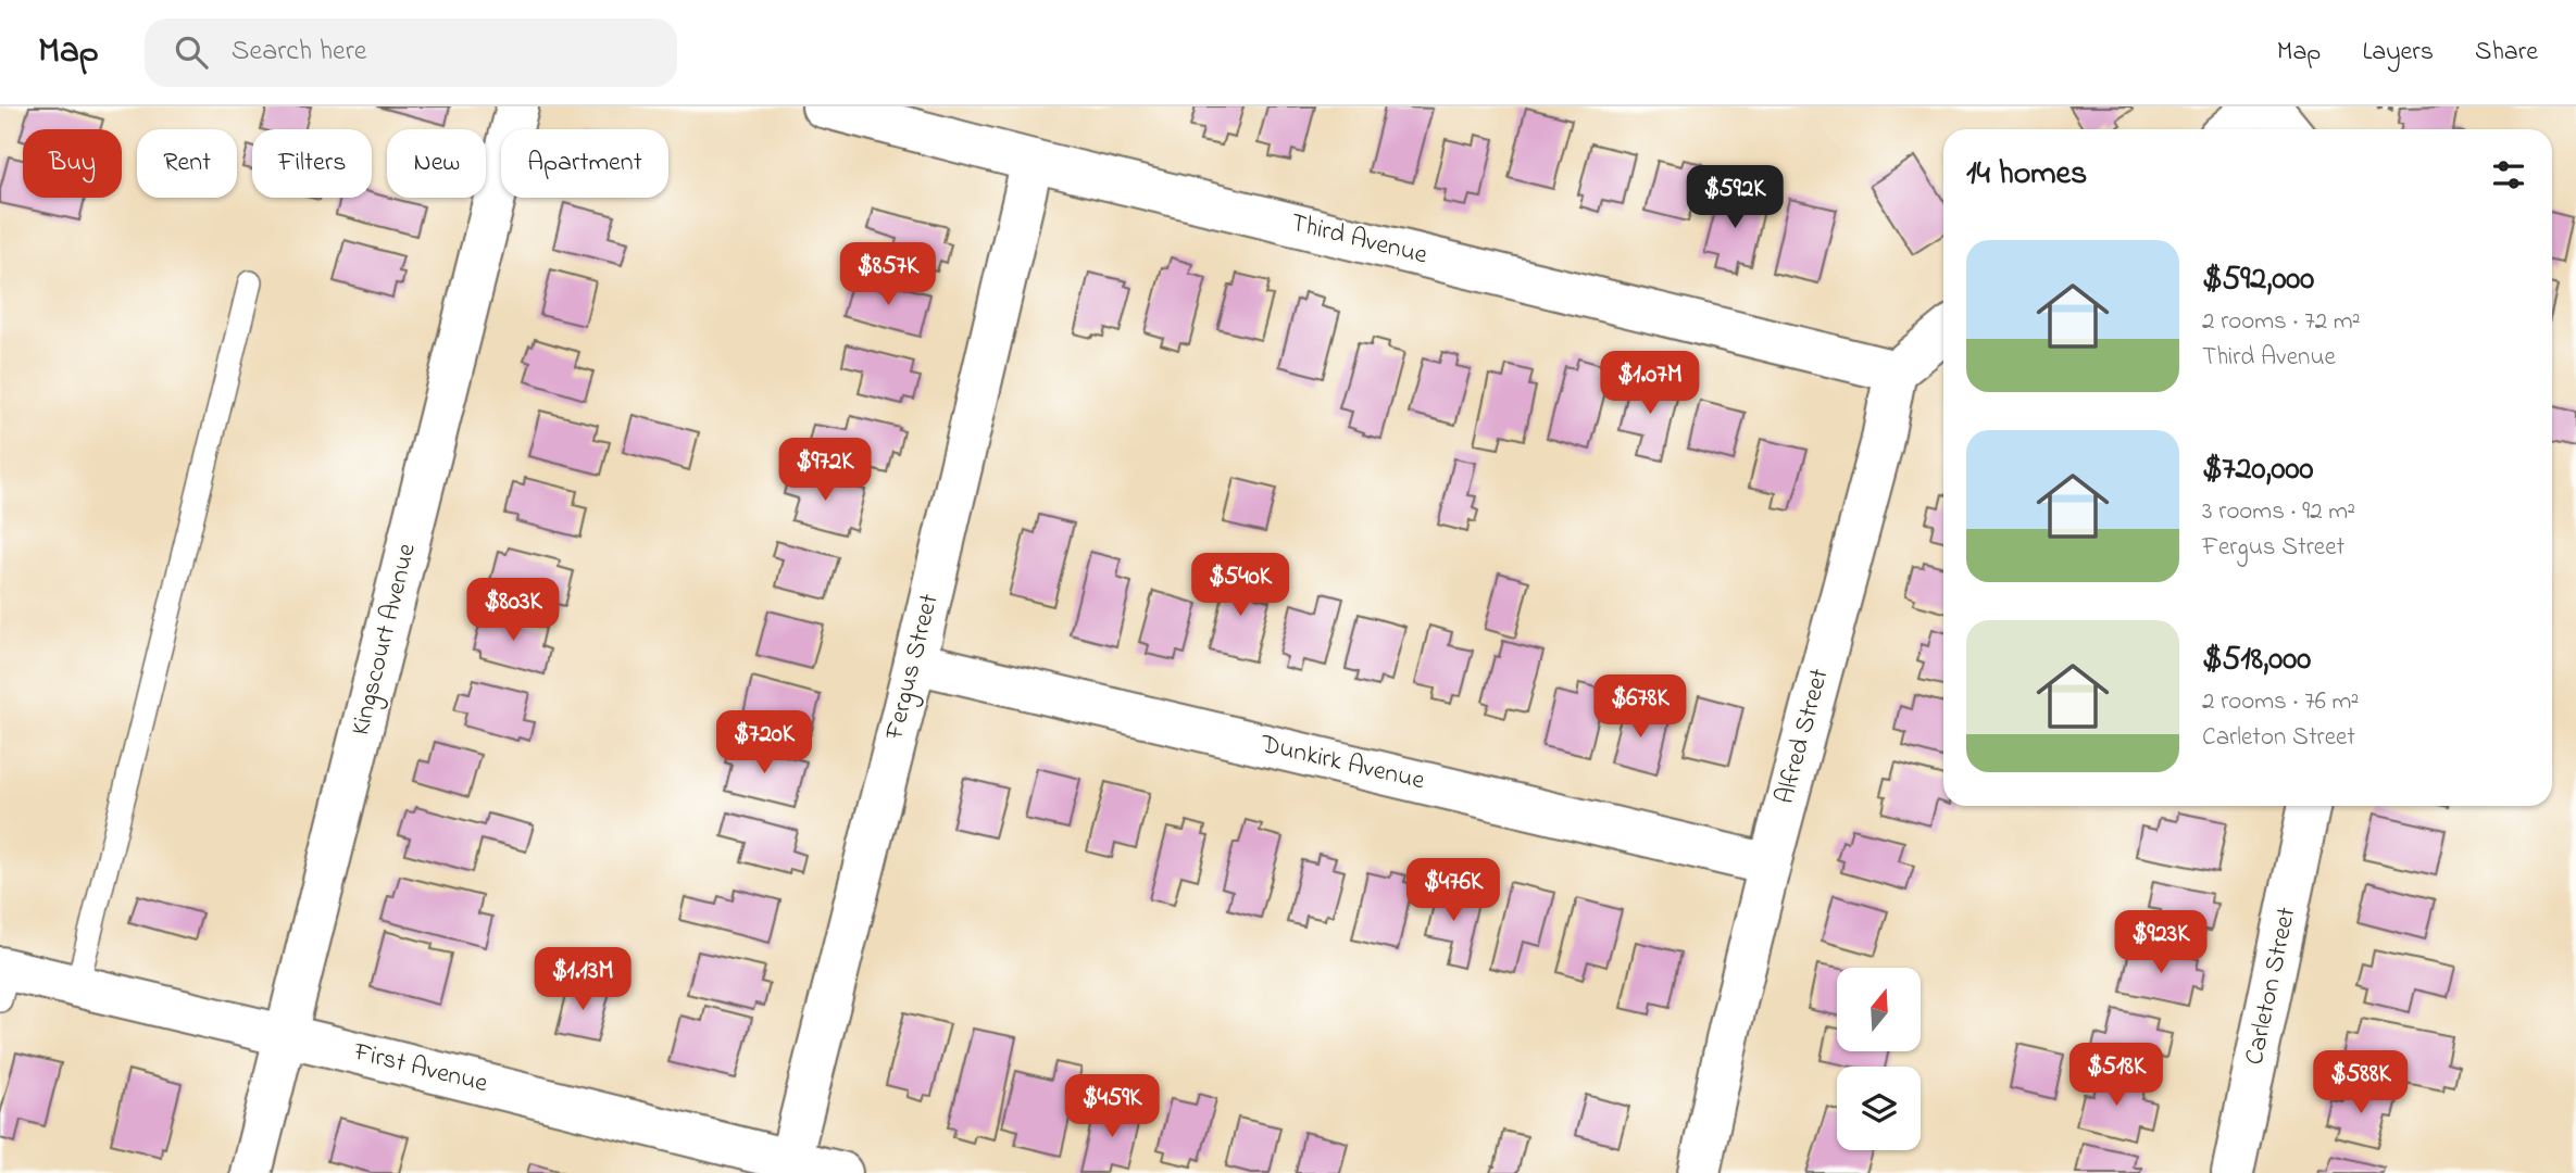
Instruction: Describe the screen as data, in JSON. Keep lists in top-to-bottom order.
{
  "streets": {
    "street": [
      "Third Avenue",
      "Kingscourt Avenue",
      "Fergus Street",
      "Alfred Street",
      "Dunkirk Avenue",
      "Carleton Street",
      "First Avenue"
    ]
  },
  "crossings": [
    ["Third Avenue", "Fergus Street"],
    ["Third Avenue", "Alfred Street"],
    ["Kingscourt Avenue", "First Avenue"],
    ["Fergus Street", "Dunkirk Avenue"],
    ["Fergus Street", "First Avenue"],
    ["Alfred Street", "Dunkirk Avenue"]
  ],
  "north": "top",
  "page": {
    "header": "Map",
    "search": "Search here",
    "nav": ["Map", "Layers", "Share"],
    "chip": [
      "Buy",
      "Rent",
      "Filters",
      "New",
      "Apartment"
    ],
    "heading": "14 homes",
    "price": [
      "$592K",
      "$857K",
      "$1.07M",
      "$972K",
      "$540K",
      "$803K",
      "$678K",
      "$720K",
      "$476K",
      "$923K",
      "$1.13M",
      "$518K",
      "$588K",
      "$459K"
    ],
    "list": [
      {
        "name": "$592,000",
        "note": "2 rooms · 72 m² · Third Avenue"
      },
      {
        "name": "$720,000",
        "note": "3 rooms · 92 m² · Fergus Street"
      },
      {
        "name": "$518,000",
        "note": "2 rooms · 76 m² · Carleton Street"
      }
    ]
  }
}
